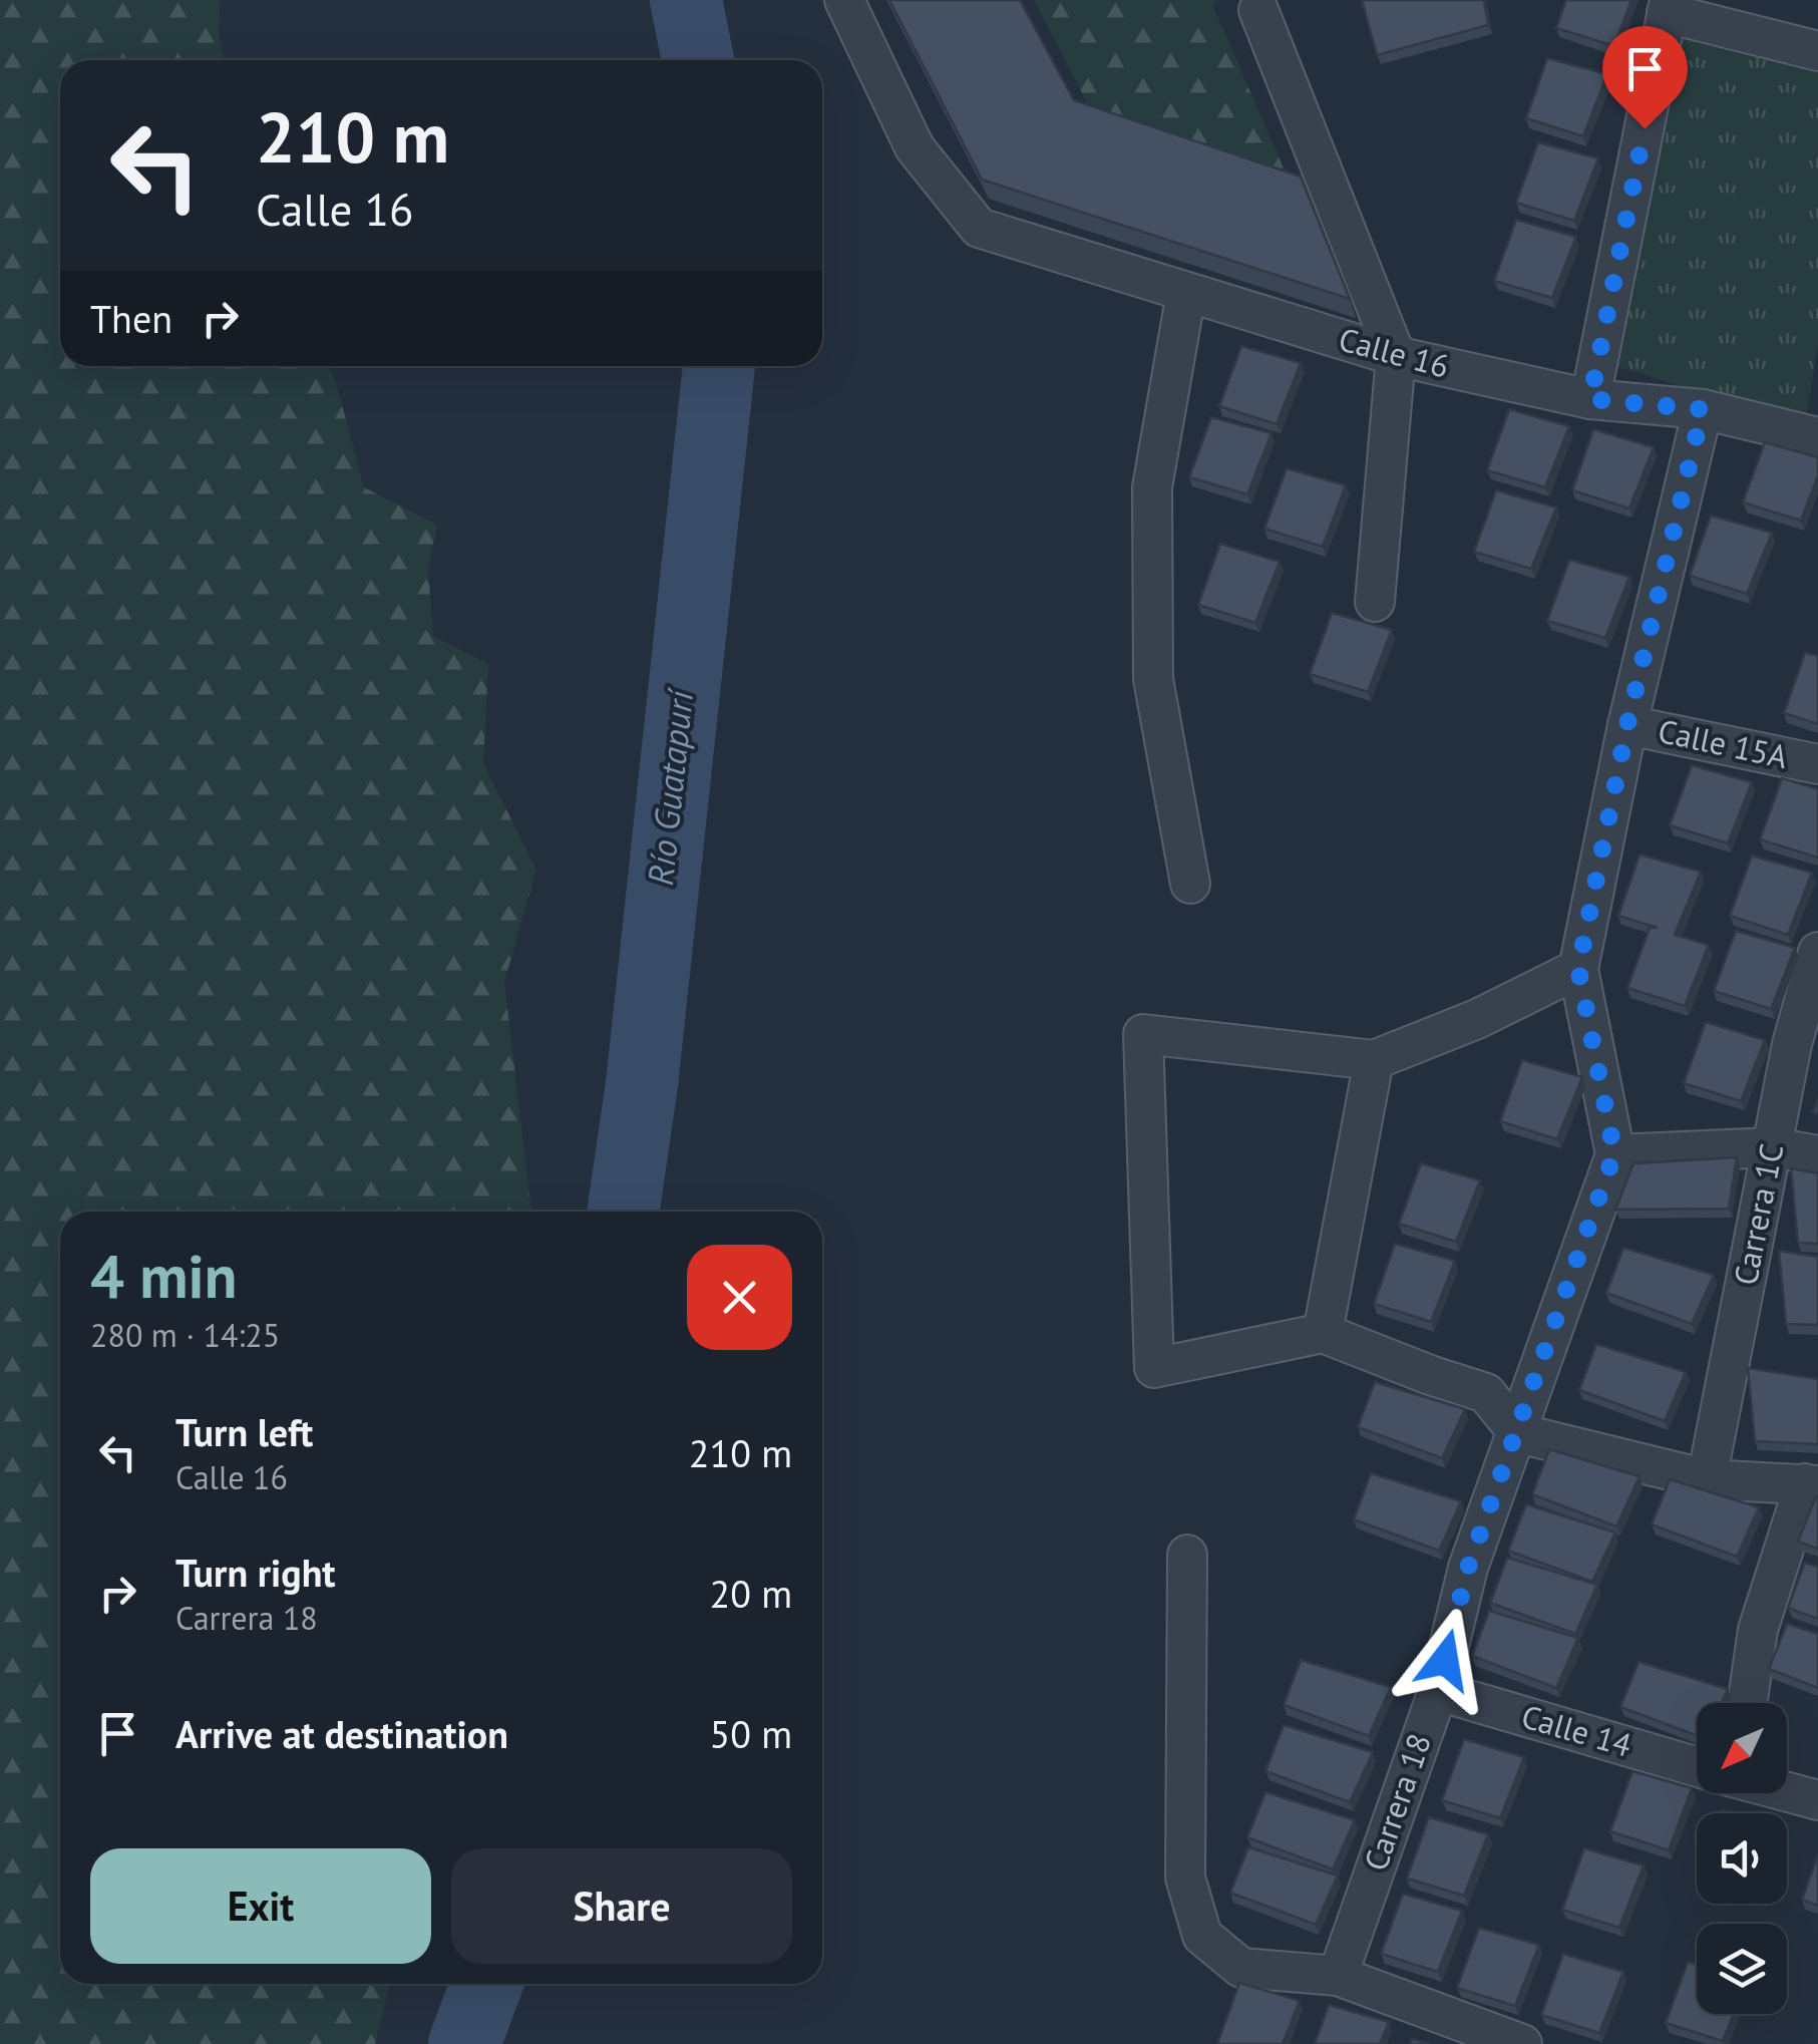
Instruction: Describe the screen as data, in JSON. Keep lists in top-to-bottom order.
{
  "streets": {
    "street": [
      "Calle 16",
      "Calle 15A",
      "Carrera 1C",
      "Calle 14",
      "Carrera 18"
    ]
  },
  "crossings": [
    ["Calle 14", "Carrera 18"]
  ],
  "water": ["Río Guatapurí"],
  "north": "bottom left",
  "page": {
    "turn": ["210 m", "Calle 16"],
    "then": "Then",
    "heading": ["4 min", "280 m · 14:25"],
    "list": [
      {
        "name": "Turn left",
        "note": "Calle 16",
        "value": "210 m"
      },
      {
        "name": "Turn right",
        "note": "Carrera 18",
        "value": "20 m"
      },
      {
        "name": "Arrive at destination",
        "value": "50 m"
      }
    ],
    "buttons": ["Exit", "Share"]
  }
}
